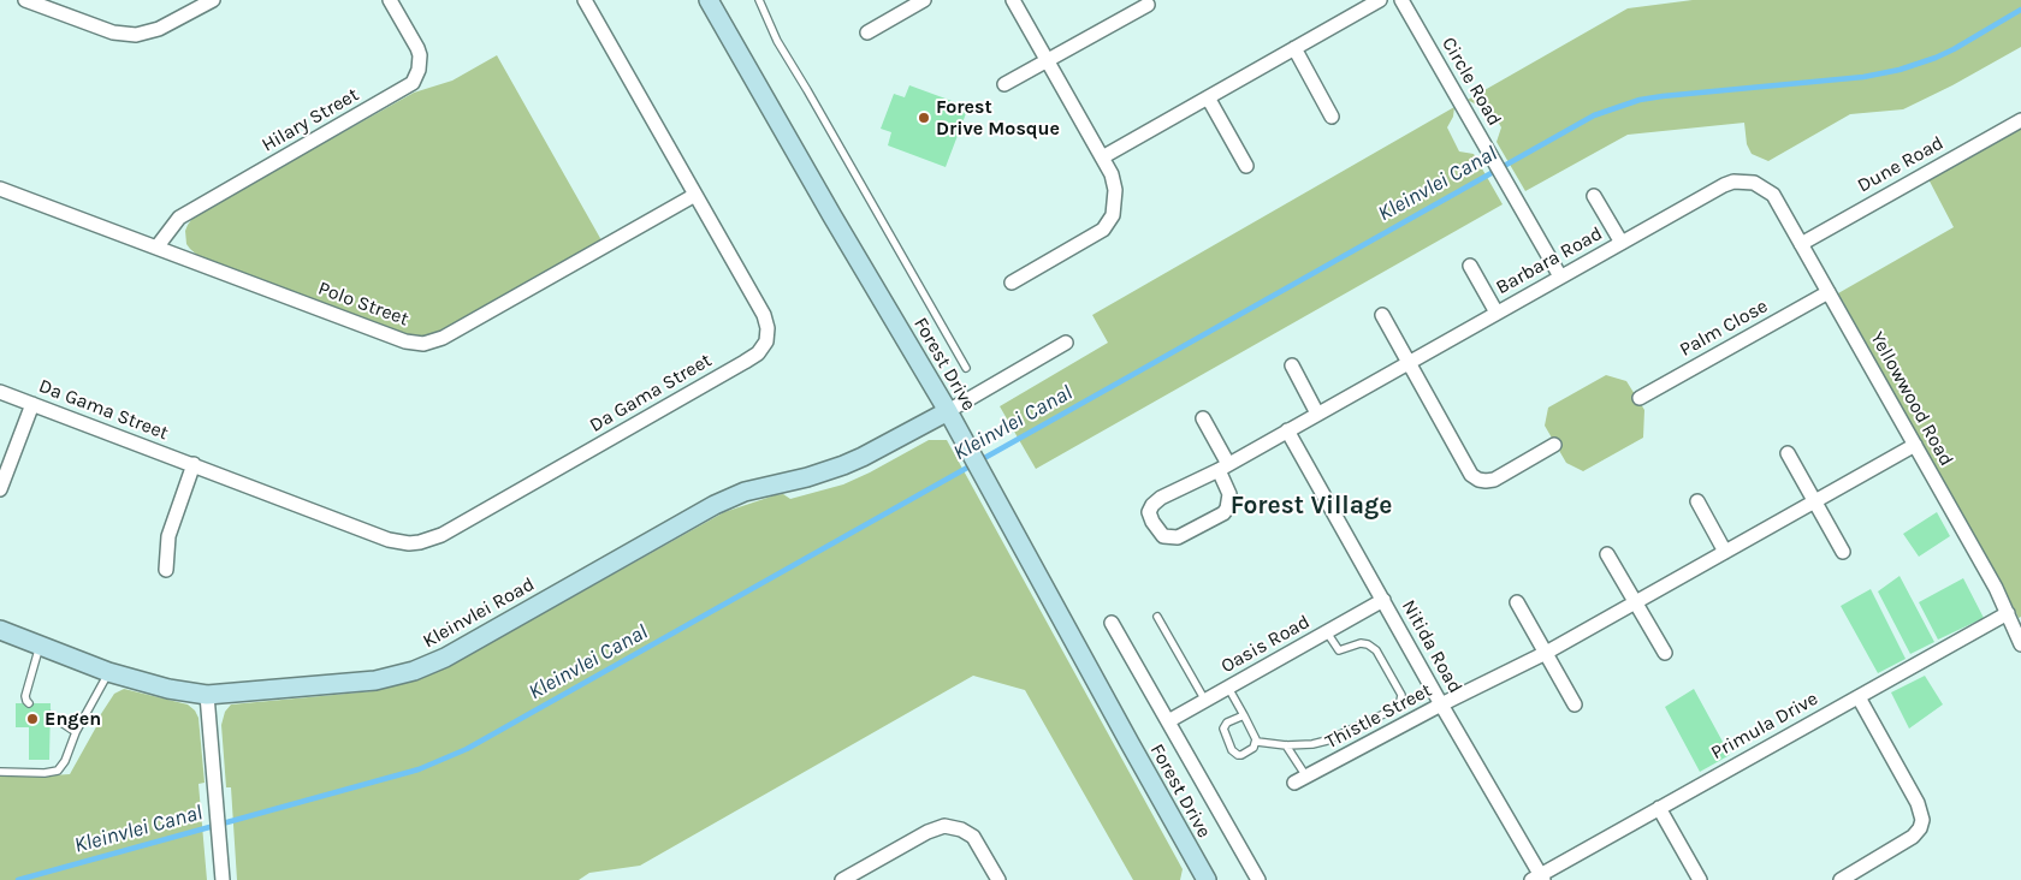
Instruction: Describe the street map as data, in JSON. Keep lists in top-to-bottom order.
{
  "streets": {
    "street": [
      "Circle Road",
      "Hilary Street",
      "Dune Road",
      "Barbara Road",
      "Polo Street",
      "Palm Close",
      "Forest Drive",
      "Da Gama Street",
      "Yellowwood Road",
      "Kleinvlei Road",
      "Oasis Road",
      "Nitida Road",
      "Thistle Street",
      "Primula Drive"
    ]
  },
  "crossings": [
    ["Circle Road", "Barbara Road"],
    ["Hilary Street", "Polo Street"],
    ["Dune Road", "Yellowwood Road"],
    ["Barbara Road", "Yellowwood Road"],
    ["Barbara Road", "Nitida Road"],
    ["Polo Street", "Da Gama Street"],
    ["Palm Close", "Yellowwood Road"],
    ["Forest Drive", "Kleinvlei Road"],
    ["Forest Drive", "Oasis Road"],
    ["Yellowwood Road", "Thistle Street"],
    ["Yellowwood Road", "Primula Drive"],
    ["Oasis Road", "Nitida Road"],
    ["Nitida Road", "Thistle Street"],
    ["Nitida Road", "Primula Drive"]
  ],
  "districts": ["Forest Village"],
  "water": ["Kleinvlei Canal"],
  "places": ["Forest Drive Mosque", "Engen"]
}
